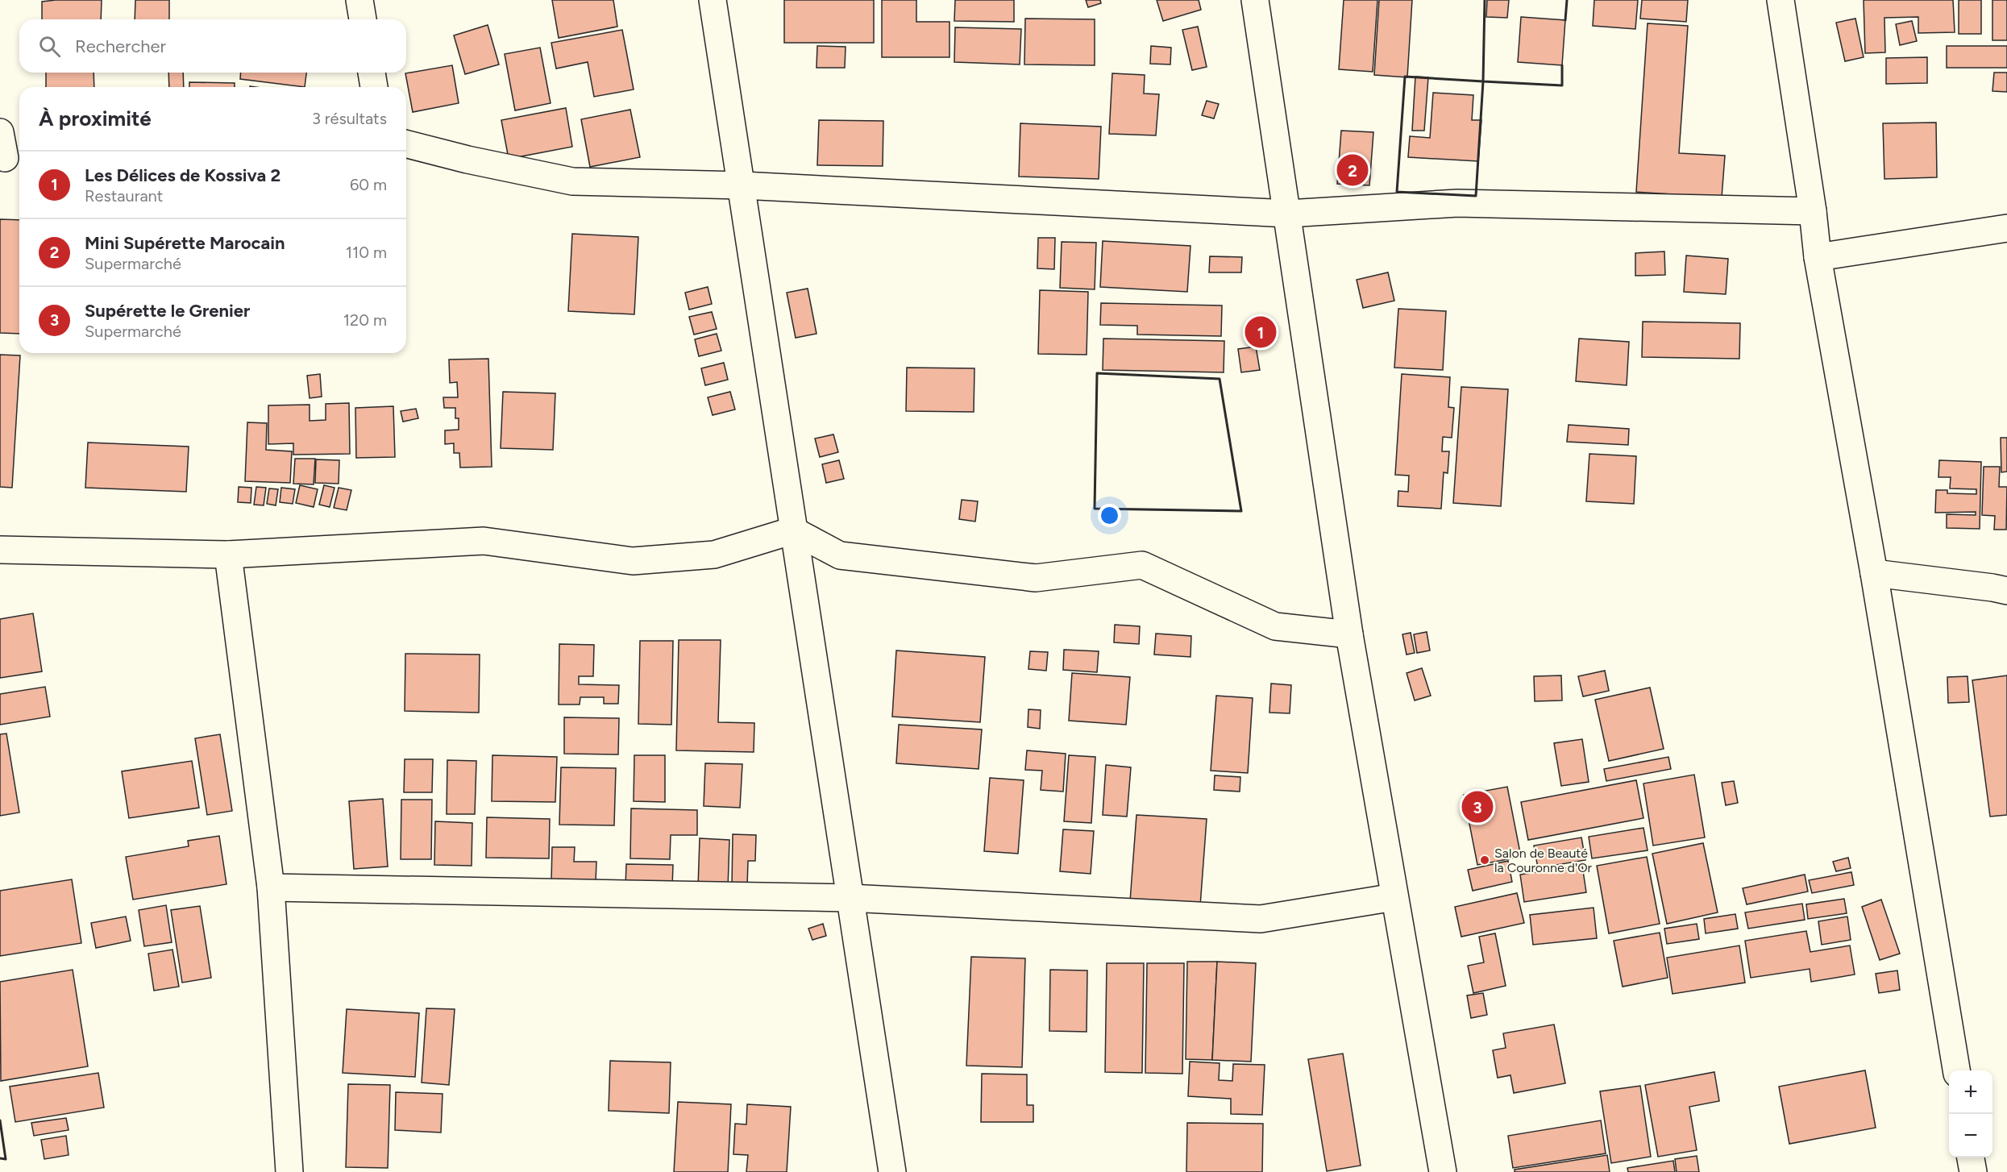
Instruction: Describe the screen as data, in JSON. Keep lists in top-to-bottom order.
{
  "places": ["Salon de Beauté la Couronne d'Or"],
  "page": {
    "search": "Rechercher",
    "heading": ["À proximité", "3 résultats"],
    "list": [
      {
        "mark": "1",
        "name": "Les Délices de Kossiva 2",
        "note": "Restaurant",
        "value": "60 m"
      },
      {
        "mark": "2",
        "name": "Mini Supérette Marocain",
        "note": "Supermarché",
        "value": "110 m"
      },
      {
        "mark": "3",
        "name": "Supérette le Grenier",
        "note": "Supermarché",
        "value": "120 m"
      }
    ],
    "pins": ["2", "1", "3"],
    "map_buttons": ["+", "−"]
  }
}
